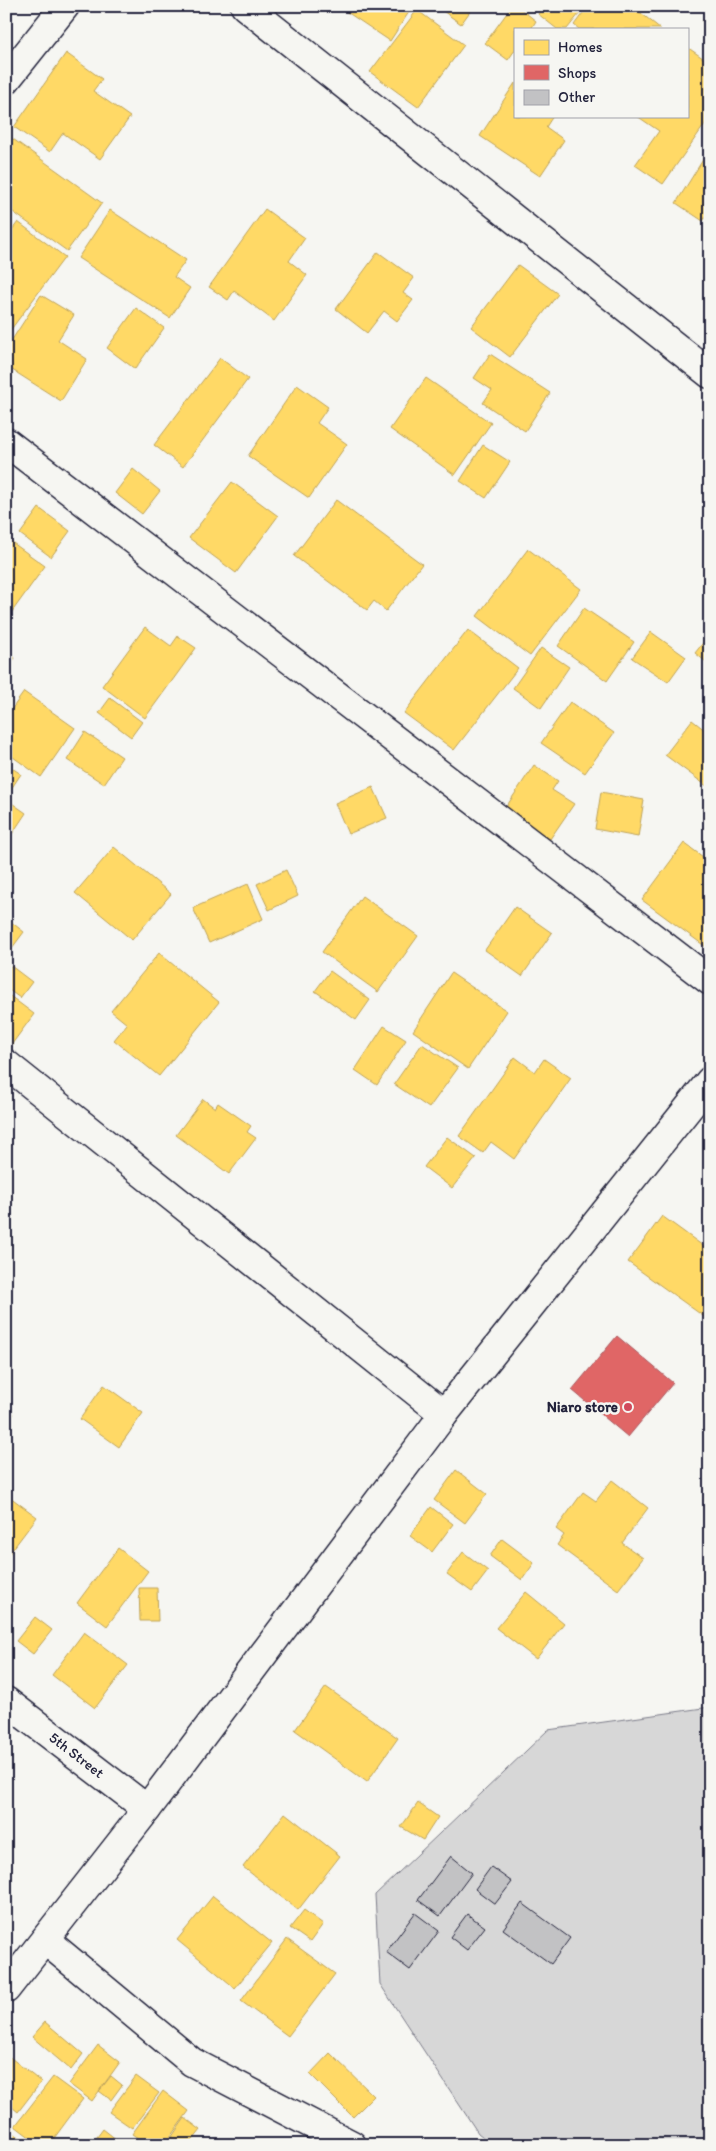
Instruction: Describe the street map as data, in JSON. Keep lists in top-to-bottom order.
{
  "streets": {
    "street": ["5th Street"]
  },
  "places": ["Niaro store"],
  "legend": ["Homes", "Shops", "Other"]
}
